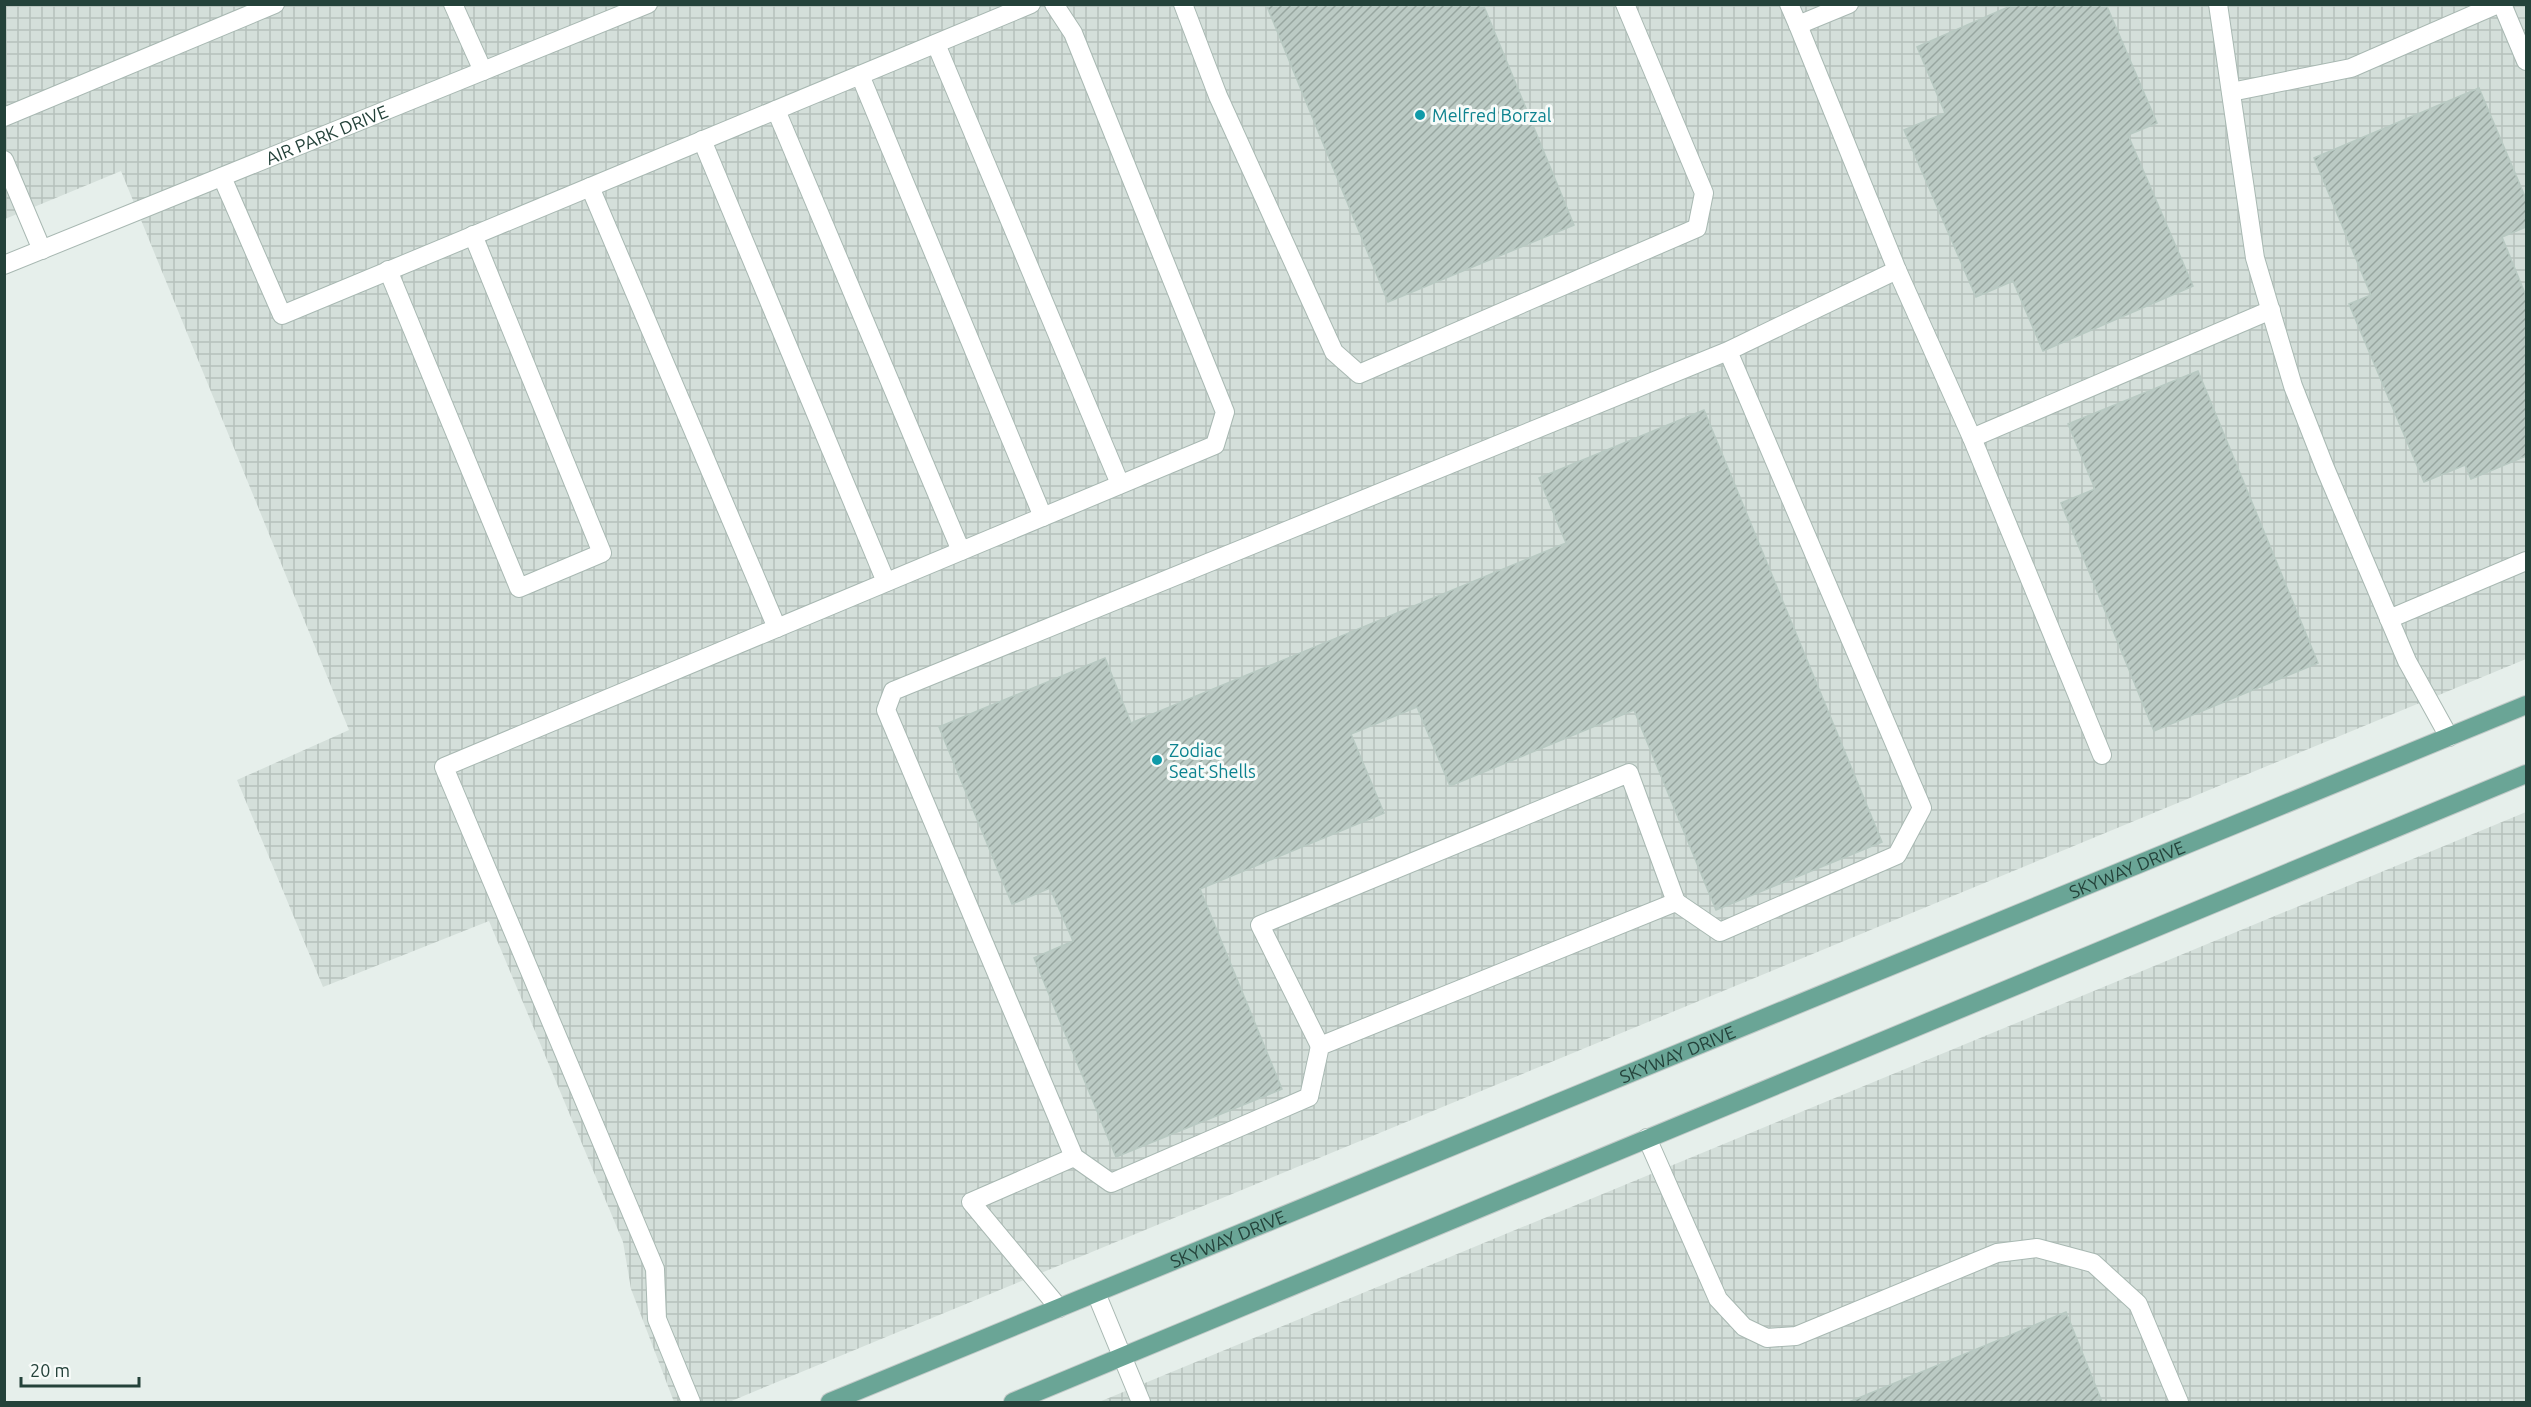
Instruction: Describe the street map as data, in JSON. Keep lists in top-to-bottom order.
{
  "streets": {
    "main road": ["SKYWAY DRIVE"],
    "street": ["AIR PARK DRIVE"]
  },
  "places": ["Melfred Borzal", "Zodiac Seat Shells"],
  "scale_bar": "20 m"
}
